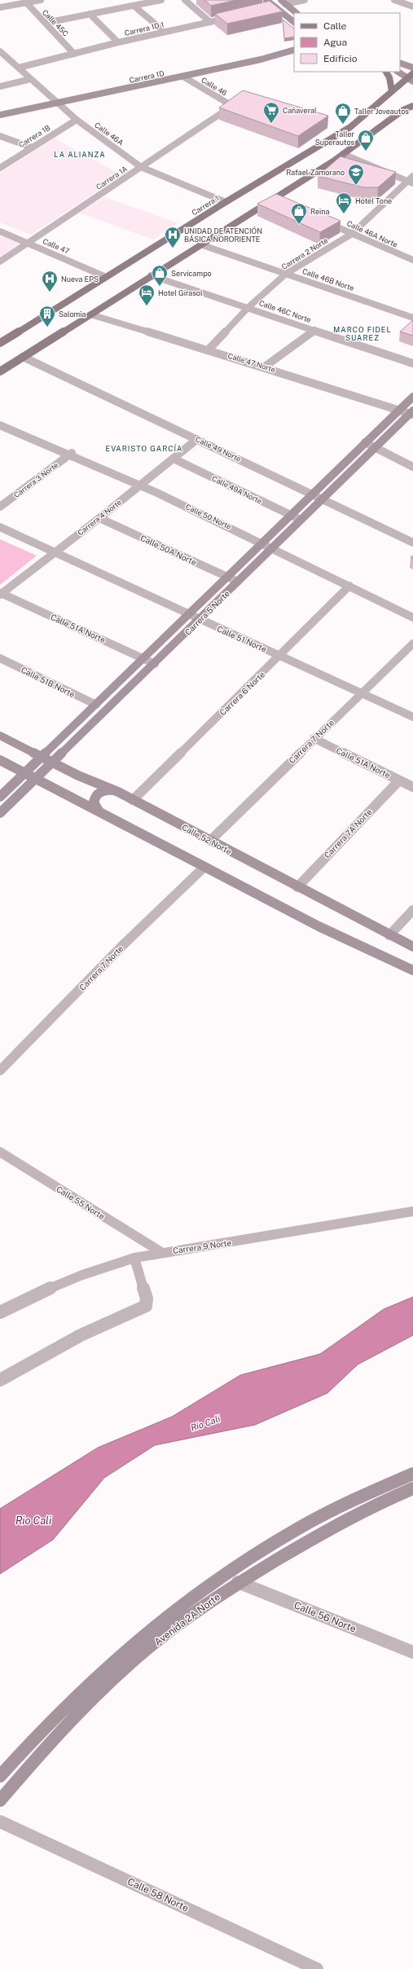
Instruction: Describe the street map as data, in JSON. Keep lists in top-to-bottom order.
{
  "streets": {
    "main road": ["Carrera 1"],
    "street": [
      "Calle 45C",
      "Carrera 1D 1",
      "Carrera 1D",
      "Calle 46",
      "Calle 46A",
      "Carrera 1B",
      "Carrera 1A",
      "Calle 46A Norte",
      "Calle 47",
      "Carrera 2 Norte",
      "Calle 46B Norte",
      "Calle 46C Norte",
      "Calle 47 Norte",
      "Calle 49 Norte",
      "Carrera 3 Norte",
      "Calle 49A Norte",
      "Calle 50 Norte",
      "Carrera 4 Norte",
      "Calle 50A Norte",
      "Carrera 5 Norte",
      "Calle 51A Norte",
      "Calle 51 Norte",
      "Calle 51B Norte",
      "Carrera 6 Norte",
      "Carrera 7 Norte",
      "Carrera 7A Norte",
      "Calle 52 Norte",
      "Calle 55 Norte",
      "Carrera 9 Norte",
      "Calle 56 Norte",
      "Avenida 2A Norte",
      "Calle 58 Norte"
    ]
  },
  "crossings": [
    ["Calle 45C", "Carrera 1D 1"],
    ["Carrera 1D 1", "Calle 46A"],
    ["Carrera 1D", "Calle 46"],
    ["Carrera 1D", "Calle 46A"],
    ["Calle 46", "Carrera 1A"],
    ["Calle 46A", "Carrera 1B"],
    ["Calle 46A", "Carrera 1A"],
    ["Calle 46A", "Carrera 1"],
    ["Carrera 1A", "Calle 47"],
    ["Carrera 1", "Calle 47"],
    ["Calle 46A Norte", "Carrera 2 Norte"],
    ["Carrera 2 Norte", "Calle 46B Norte"],
    ["Carrera 2 Norte", "Calle 46C Norte"],
    ["Carrera 2 Norte", "Calle 47 Norte"],
    ["Calle 47 Norte", "Carrera 5 Norte"],
    ["Calle 49 Norte", "Carrera 4 Norte"],
    ["Calle 49 Norte", "Carrera 5 Norte"],
    ["Carrera 3 Norte", "Calle 50 Norte"],
    ["Calle 49A Norte", "Carrera 4 Norte"],
    ["Calle 49A Norte", "Carrera 5 Norte"],
    ["Calle 50 Norte", "Carrera 4 Norte"],
    ["Calle 50 Norte", "Carrera 5 Norte"],
    ["Calle 50 Norte", "Carrera 6 Norte"],
    ["Carrera 4 Norte", "Calle 50A Norte"],
    ["Carrera 4 Norte", "Calle 51A Norte"],
    ["Carrera 4 Norte", "Calle 51 Norte"],
    ["Calle 50A Norte", "Carrera 5 Norte"],
    ["Carrera 5 Norte", "Calle 51A Norte"],
    ["Carrera 5 Norte", "Calle 51 Norte"],
    ["Carrera 5 Norte", "Calle 51B Norte"],
    ["Carrera 5 Norte", "Calle 52 Norte"],
    ["Calle 51A Norte", "Carrera 7 Norte"],
    ["Calle 51A Norte", "Carrera 7A Norte"],
    ["Calle 51 Norte", "Carrera 6 Norte"],
    ["Calle 51 Norte", "Carrera 7 Norte"],
    ["Carrera 6 Norte", "Calle 52 Norte"],
    ["Carrera 7 Norte", "Calle 52 Norte"],
    ["Carrera 7A Norte", "Calle 52 Norte"],
    ["Calle 55 Norte", "Carrera 9 Norte"],
    ["Calle 56 Norte", "Avenida 2A Norte"]
  ],
  "districts": ["LA ALIANZA", "MARCO FIDEL SUAREZ", "EVARISTO GARCÍA"],
  "water": ["Río Cali", "Rio Cali"],
  "places": {
    "supermarket": ["Cañaveral"],
    "shop": [
      "Taller Joveautos",
      "Taller Superautos",
      "Reina",
      "Servicampo"
    ],
    "school or university": ["Rafael Zamorano"],
    "hotel": ["Hotel Tone", "Hotel Girasol"],
    "hospital": ["UNIDAD DE ATENCIÓN BÁSICA NORORIENTE", "Nueva EPS"],
    "building": ["Salomia"]
  },
  "legend": ["Calle", "Agua", "Edificio"]
}
